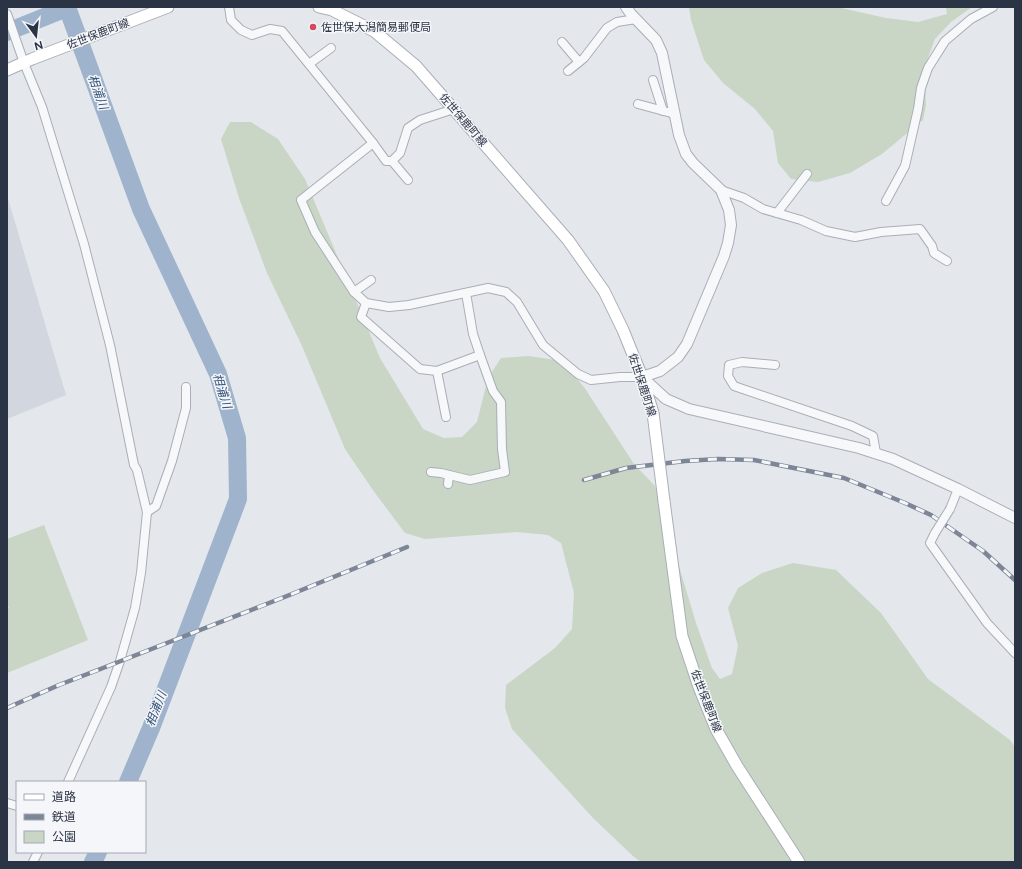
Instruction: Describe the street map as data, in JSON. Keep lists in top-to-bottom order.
{
  "streets": {
    "main road": ["佐世保鹿町線"]
  },
  "water": ["相浦川"],
  "places": ["佐世保大潟簡易郵便局"],
  "legend": ["道路", "鉄道", "公園"],
  "north": "bottom"
}
